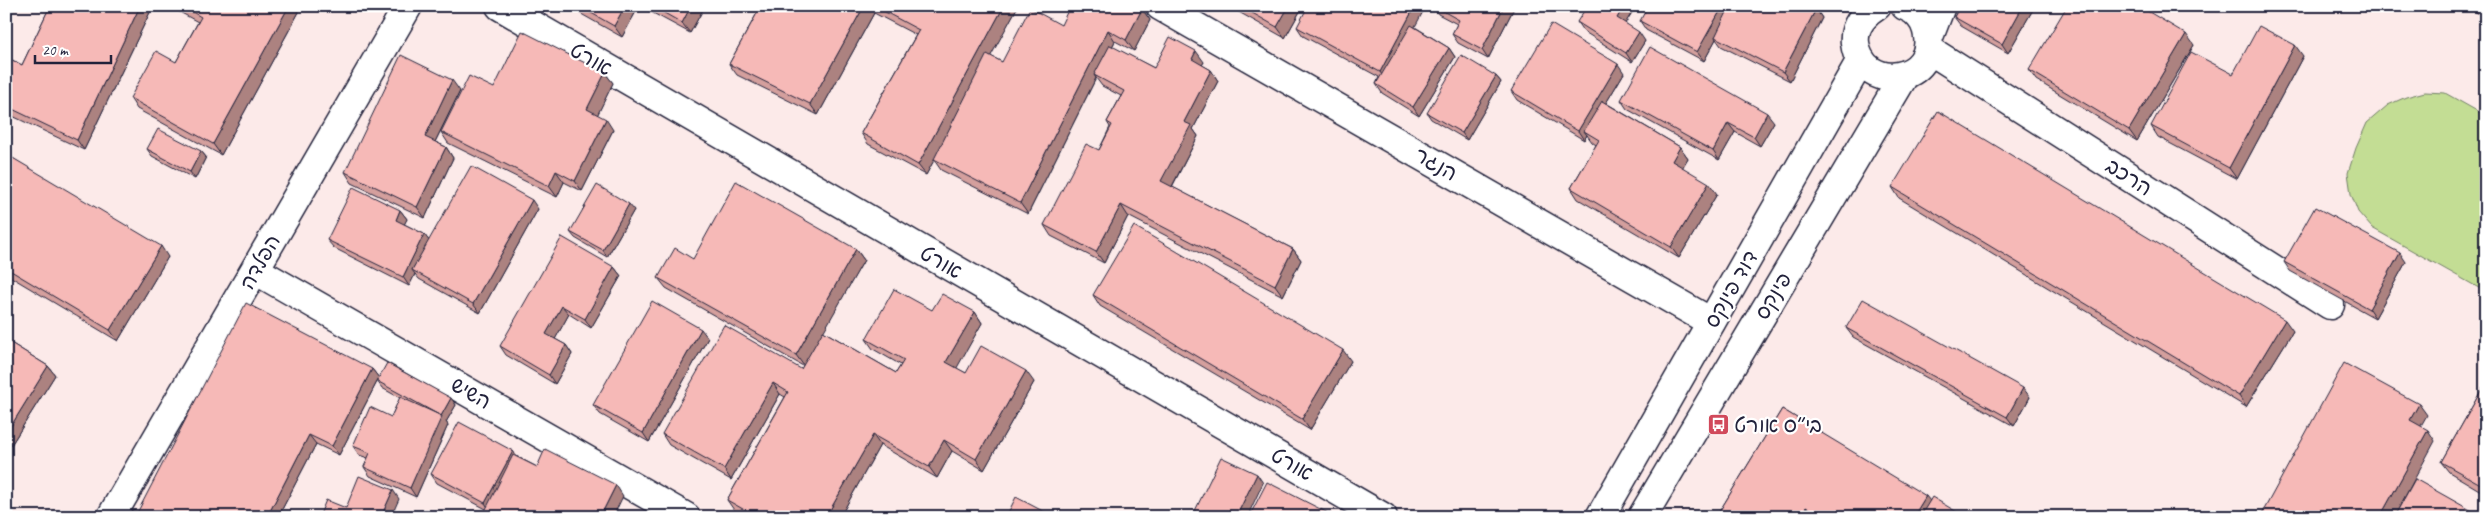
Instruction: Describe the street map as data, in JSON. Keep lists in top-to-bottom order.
{
  "streets": {
    "street": [
      "אורט",
      "הנגר",
      "הרכב",
      "הפלדה",
      "דוד פינקס",
      "פינקס",
      "השיש"
    ]
  },
  "crossings": [
    ["הנגר", "דוד פינקס"],
    ["הפלדה", "השיש"]
  ],
  "places": {
    "bus stop": ["בי״ס אורט"]
  },
  "scale_bar": "20 m"
}
